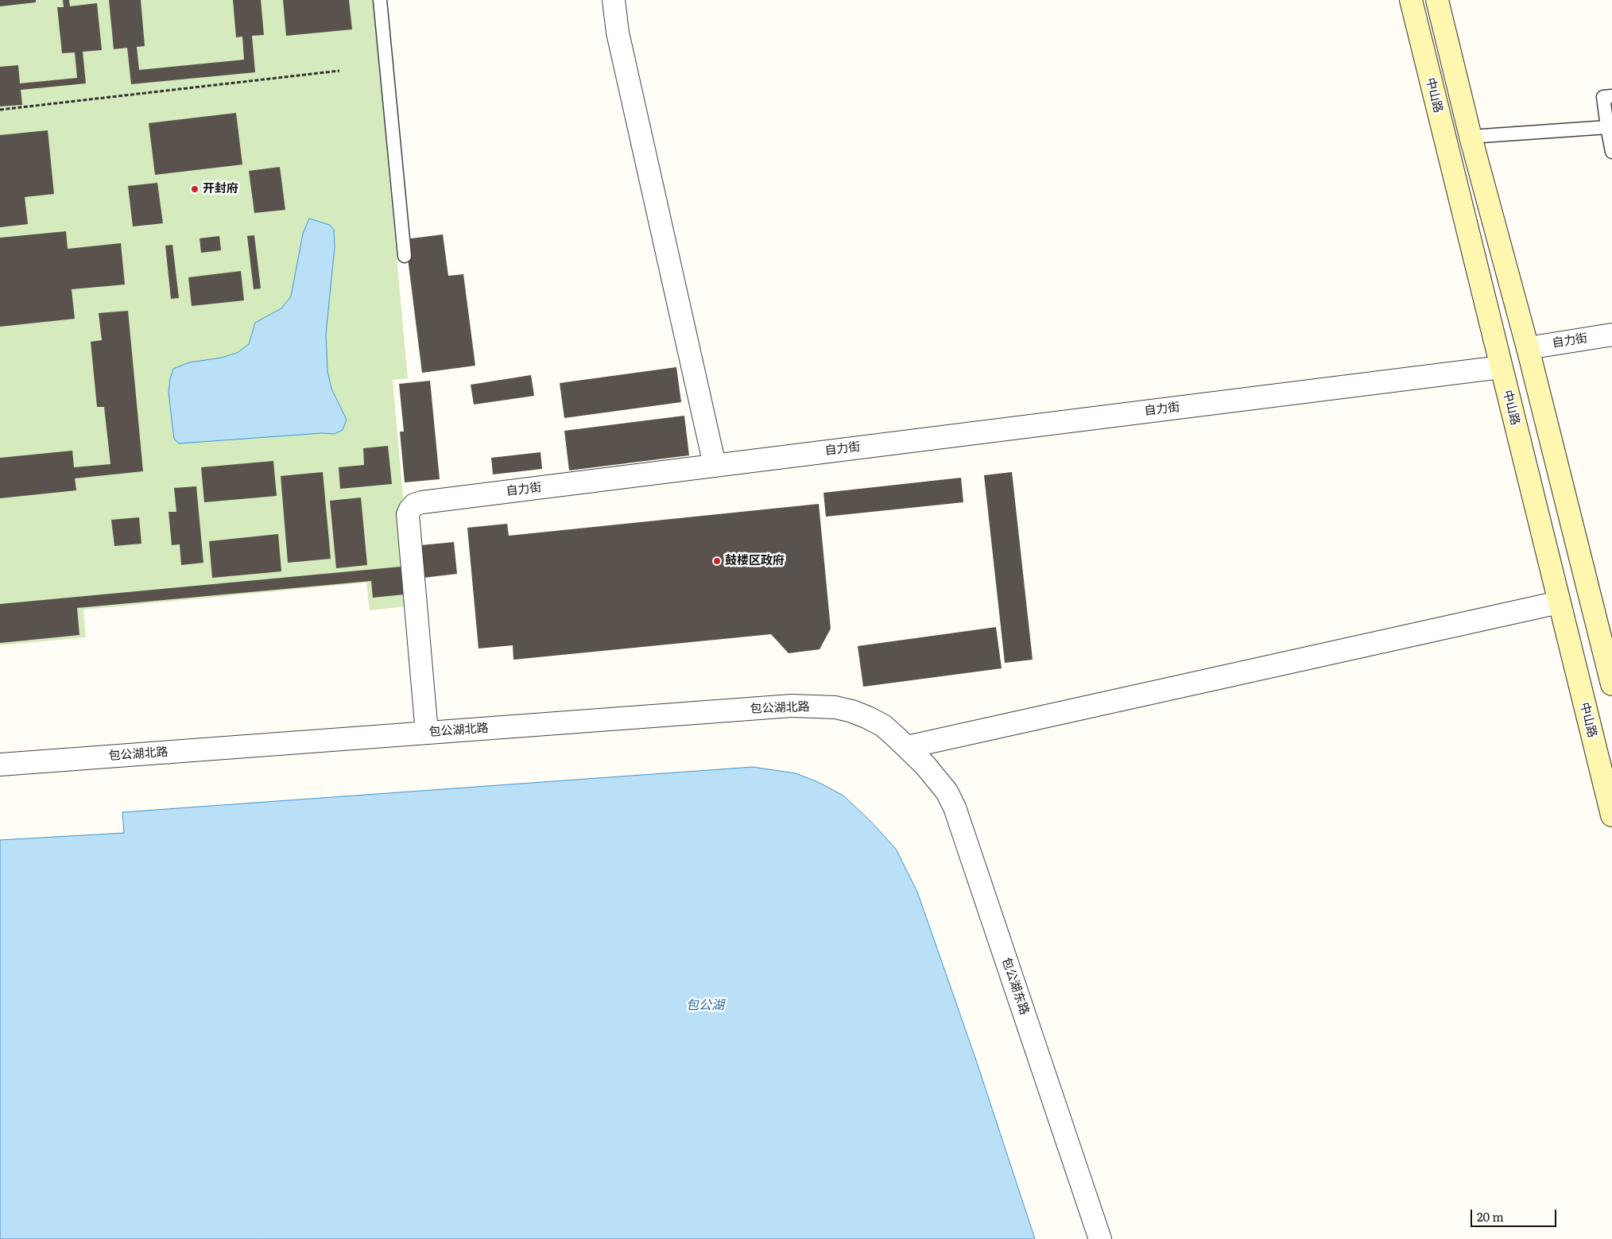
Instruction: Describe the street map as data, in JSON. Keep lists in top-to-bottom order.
{
  "streets": {
    "main road": ["中山路"],
    "street": ["自力街", "包公湖北路", "包公湖东路"]
  },
  "crossings": [
    ["中山路", "自力街"],
    ["自力街", "包公湖北路"],
    ["包公湖北路", "包公湖东路"]
  ],
  "water": ["包公湖"],
  "places": ["开封府", "鼓楼区政府"],
  "scale_bar": "20 m"
}
